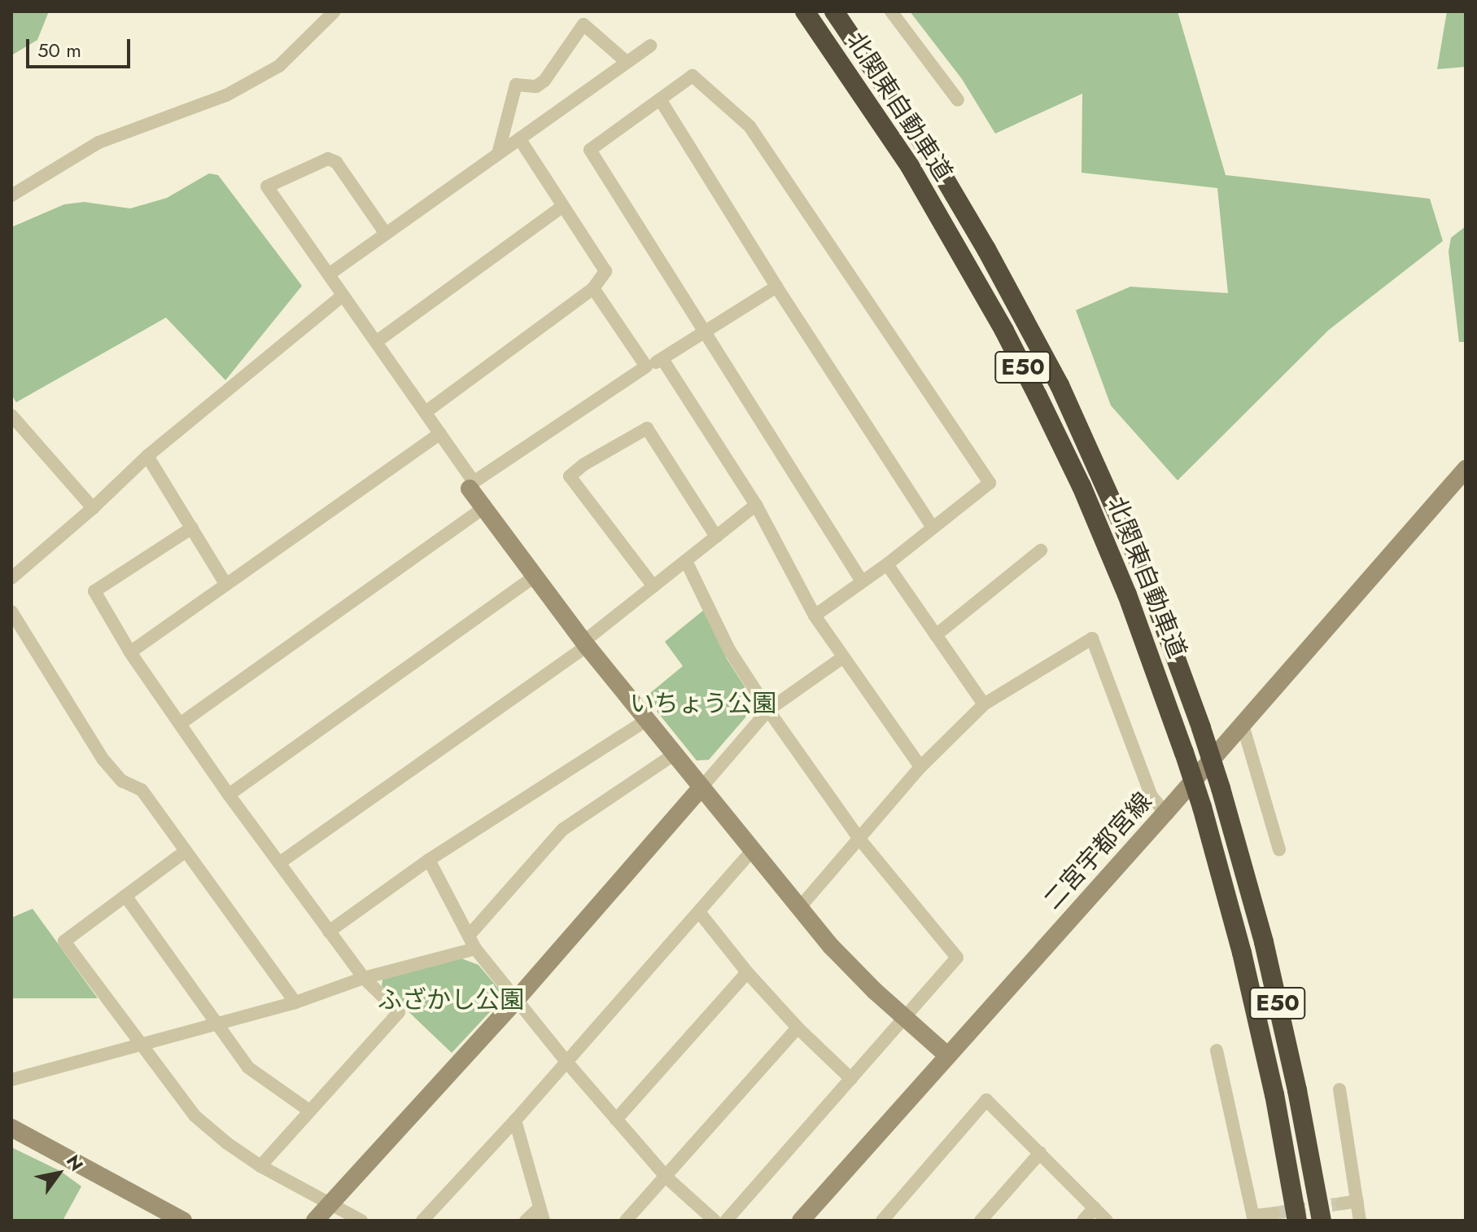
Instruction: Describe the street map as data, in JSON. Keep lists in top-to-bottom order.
{
  "streets": {
    "highway": ["北関東自動車道", "E50"],
    "street": ["二宮宇都宮線"]
  },
  "parks": ["いちょう公園", "ふざかし公園"],
  "scale_bar": "50 m",
  "north": "top right"
}
